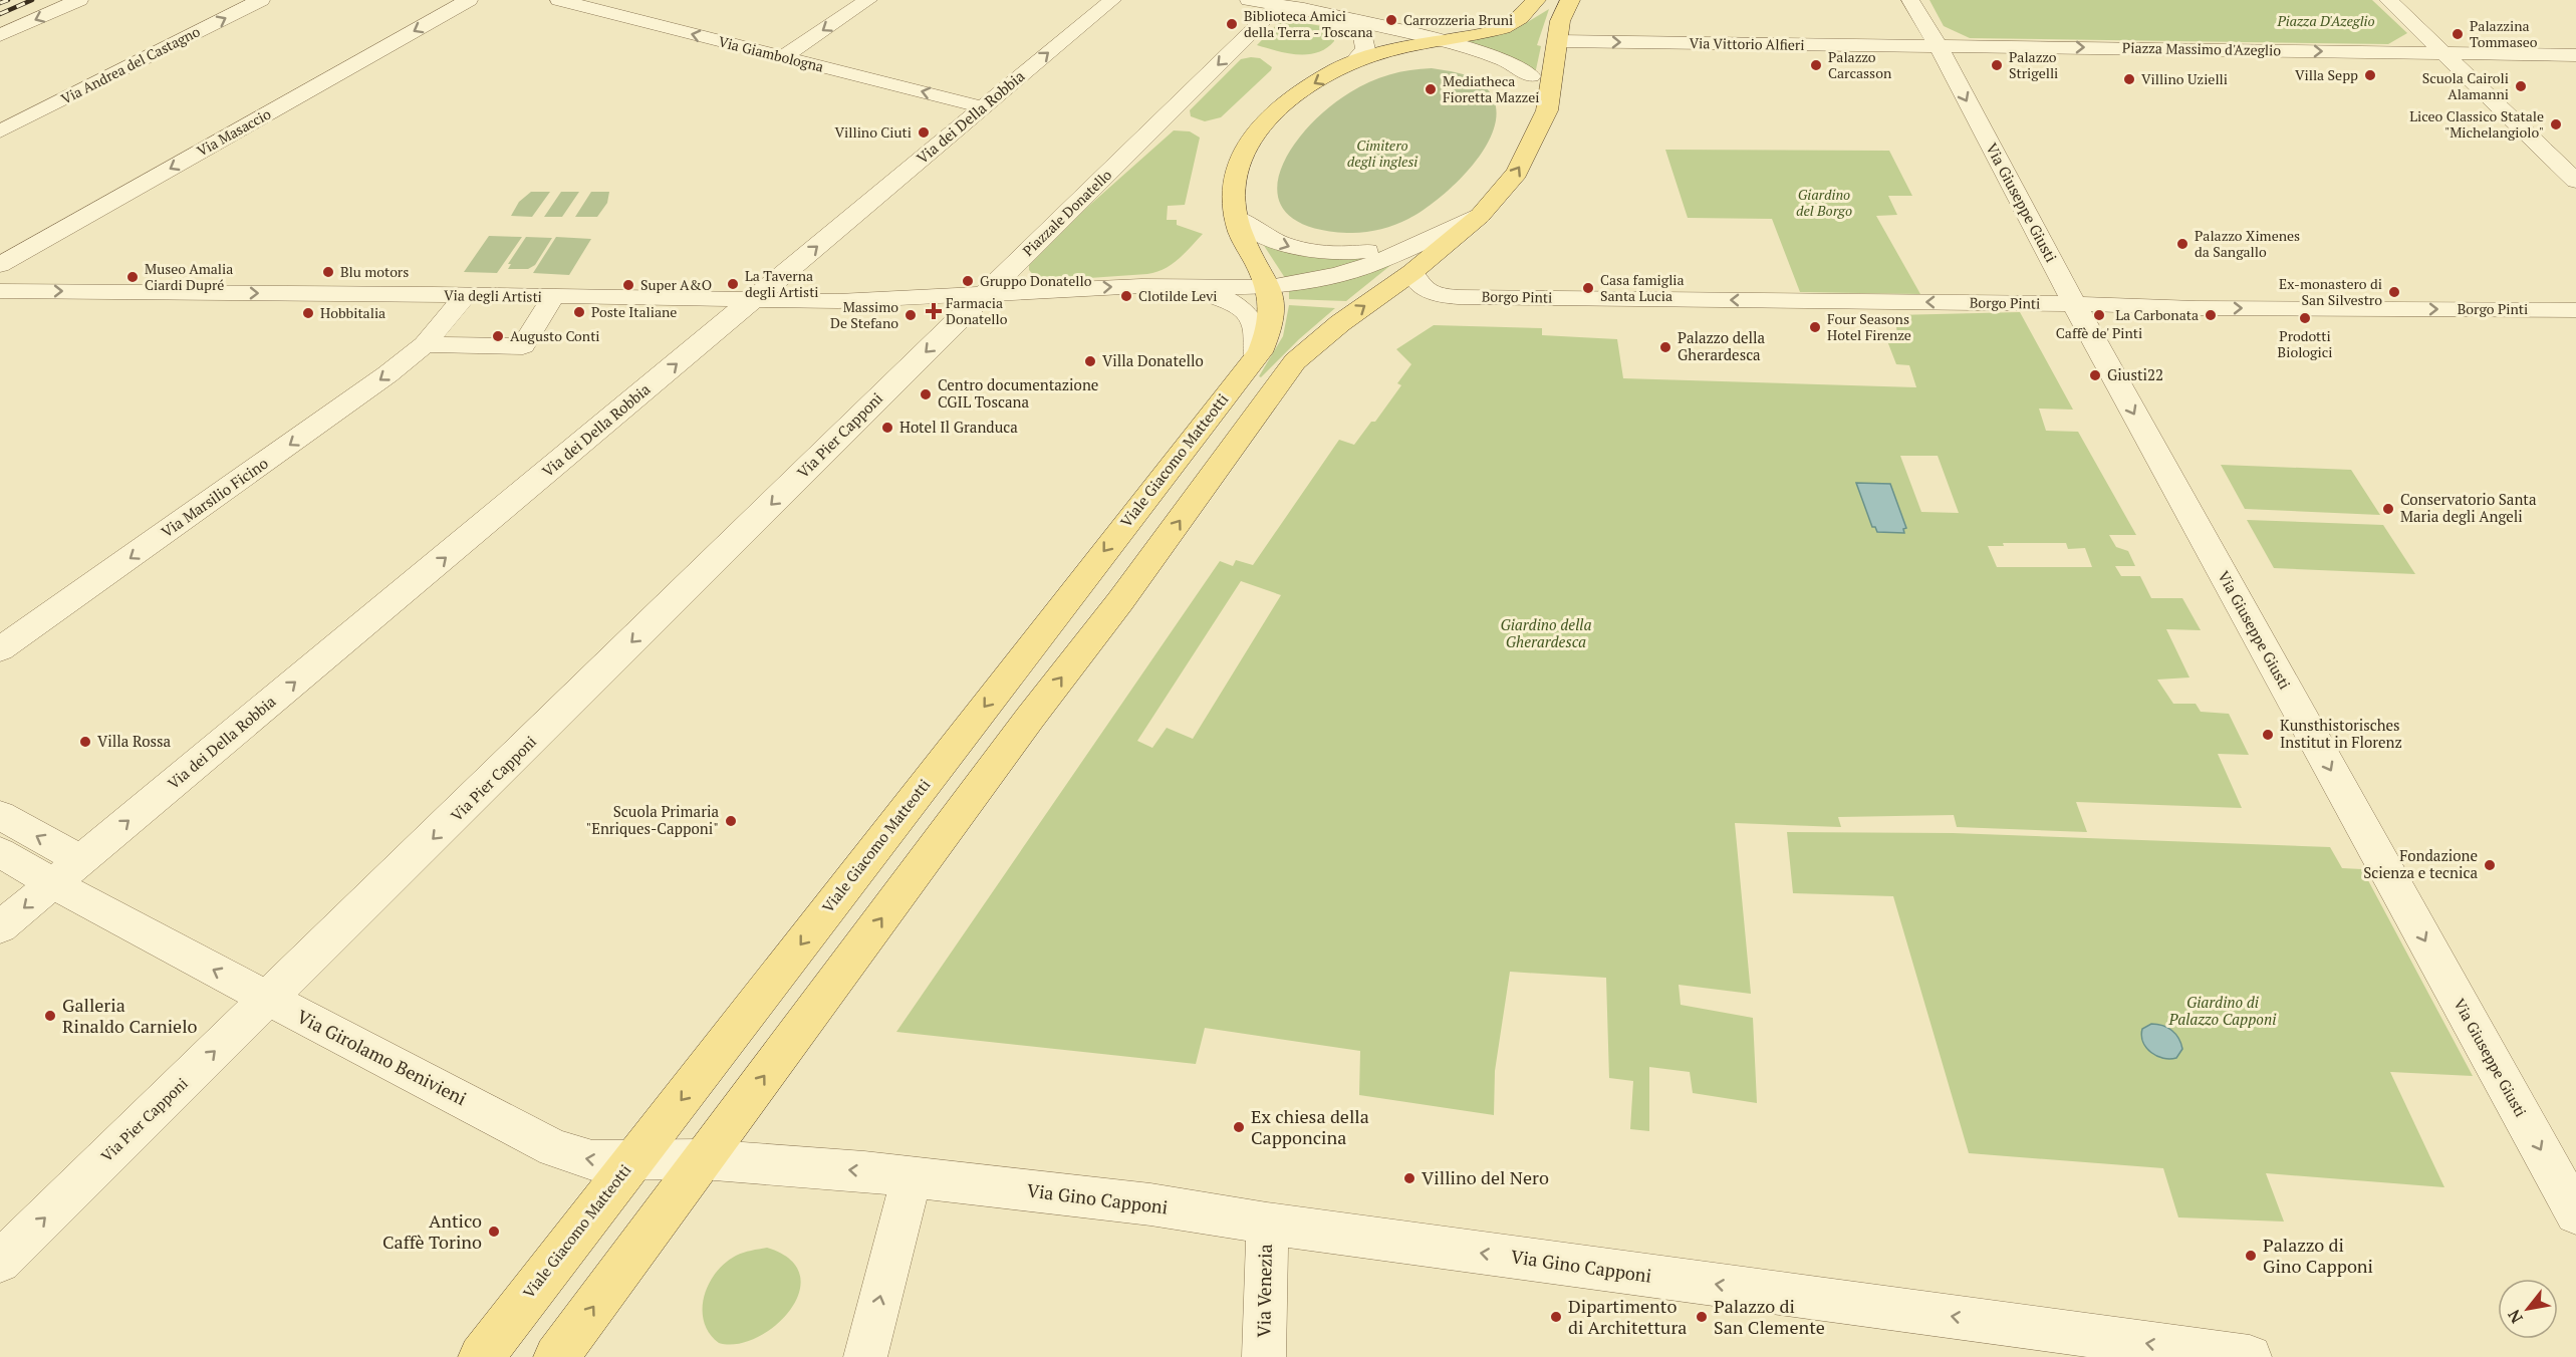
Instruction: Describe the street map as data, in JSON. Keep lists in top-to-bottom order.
{
  "streets": {
    "main road": ["Viale Giacomo Matteotti"],
    "street": [
      "Via Vittorio Alfieri",
      "Piazza Massimo d'Azeglio",
      "Via Giambologna",
      "Via Andrea del Castagno",
      "Via dei Della Robbia",
      "Via Masaccio",
      "Via Giuseppe Giusti",
      "Piazzale Donatello",
      "Via degli Artisti",
      "Borgo Pinti",
      "Via Pier Capponi",
      "Via Marsilio Ficino",
      "Via Girolamo Benivieni",
      "Via Gino Capponi",
      "Via Venezia"
    ]
  },
  "crossings": [
    ["Via Vittorio Alfieri", "Piazza Massimo d'Azeglio"],
    ["Via Vittorio Alfieri", "Via Giuseppe Giusti"],
    ["Piazza Massimo d'Azeglio", "Via Giuseppe Giusti"],
    ["Via Giambologna", "Via dei Della Robbia"],
    ["Via dei Della Robbia", "Via degli Artisti"],
    ["Via dei Della Robbia", "Via Girolamo Benivieni"],
    ["Via Giuseppe Giusti", "Borgo Pinti"],
    ["Piazzale Donatello", "Via degli Artisti"],
    ["Piazzale Donatello", "Via Pier Capponi"],
    ["Via degli Artisti", "Via Pier Capponi"],
    ["Via Pier Capponi", "Via Girolamo Benivieni"],
    ["Viale Giacomo Matteotti", "Via Girolamo Benivieni"],
    ["Via Girolamo Benivieni", "Via Gino Capponi"],
    ["Via Gino Capponi", "Via Venezia"]
  ],
  "one_way": [
    "Via Vittorio Alfieri",
    "Piazza Massimo d'Azeglio",
    "Via Giambologna",
    "Via Andrea del Castagno",
    "Via dei Della Robbia",
    "Via Giuseppe Giusti",
    "Piazzale Donatello",
    "Via degli Artisti",
    "Via Marsilio Ficino",
    "Via Girolamo Benivieni",
    "Via Gino Capponi"
  ],
  "parks": [
    "Piazza D'Azeglio",
    "Cimitero degli inglesi",
    "Giardino del Borgo",
    "Giardino della Gherardesca",
    "Giardino di Palazzo Capponi"
  ],
  "places": {
    "other": [
      "Carrozzeria Bruni",
      "Biblioteca Amici della Terra - Toscana",
      "Palazzina Tommaseo",
      "Palazzo Carcasson",
      "Palazzo Strigelli",
      "Villa Sepp",
      "Villino Uzielli",
      "Scuola Cairoli Alamanni",
      "Mediatheca Fioretta Mazzei",
      "Liceo Classico Statale \"Michelangiolo\"",
      "Villino Ciuti",
      "Palazzo Ximenes da Sangallo",
      "Blu motors",
      "Museo Amalia Ciardi Dupré",
      "Gruppo Donatello",
      "La Taverna degli Artisti",
      "Super A&O",
      "Casa famiglia Santa Lucia",
      "Ex-monastero di San Silvestro",
      "Clotilde Levi",
      "Poste Italiane",
      "Hobbitalia",
      "Massimo De Stefano",
      "Caffè de' Pinti",
      "La Carbonata",
      "Prodotti Biologici",
      "Four Seasons Hotel Firenze",
      "Augusto Conti",
      "Palazzo della Gherardesca",
      "Villa Donatello",
      "Giusti22",
      "Centro documentazione CGIL Toscana",
      "Hotel Il Granduca",
      "Conservatorio Santa Maria degli Angeli",
      "Kunsthistorisches Institut in Florenz",
      "Villa Rossa",
      "Scuola Primaria \"Enriques-Capponi\"",
      "Fondazione Scienza e tecnica",
      "Galleria Rinaldo Carnielo",
      "Ex chiesa della Capponcina",
      "Villino del Nero",
      "Antico Caffè Torino",
      "Palazzo di Gino Capponi",
      "Dipartimento di Architettura",
      "Palazzo di San Clemente"
    ],
    "health": ["Farmacia Donatello"]
  },
  "north": "bottom left"
}
